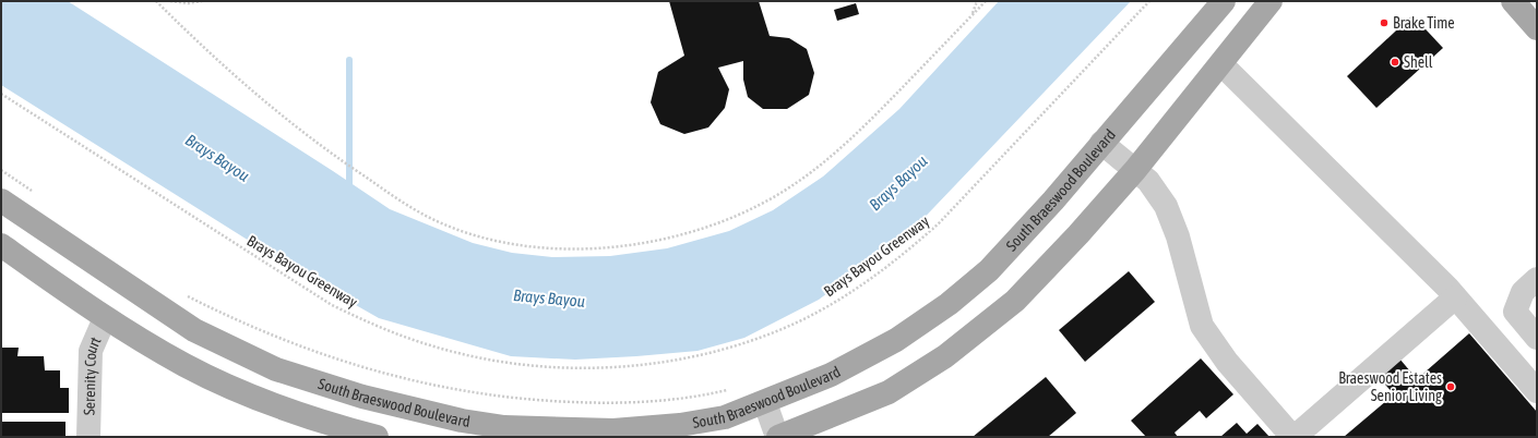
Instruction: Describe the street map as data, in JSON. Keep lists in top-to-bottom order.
{
  "streets": {
    "main road": ["South Braeswood Boulevard"],
    "street": ["Serenity Court"],
    "path": ["Brays Bayou Greenway"]
  },
  "water": ["Brays Bayou"],
  "places": ["Brake Time", "Shell", "Braeswood Estates Senior Living"]
}
